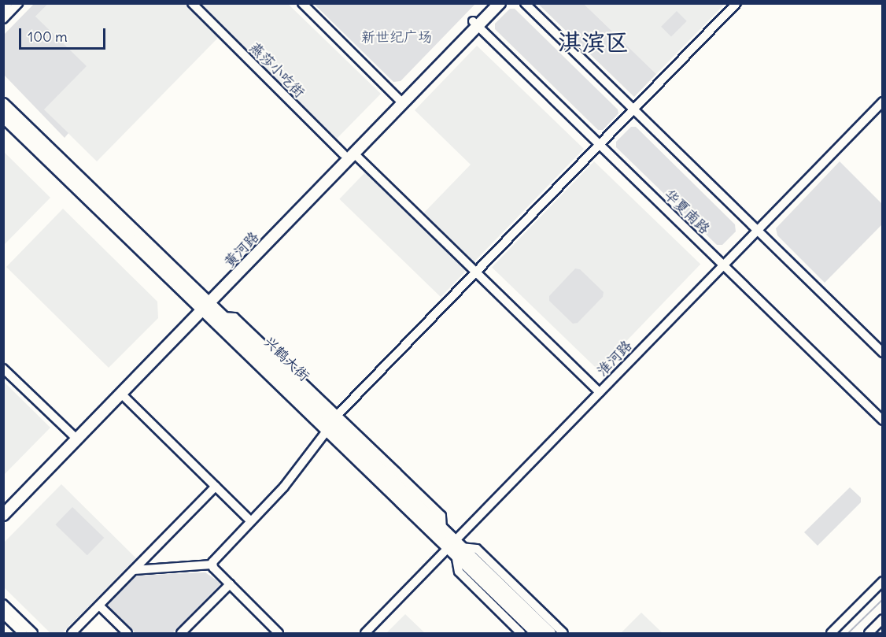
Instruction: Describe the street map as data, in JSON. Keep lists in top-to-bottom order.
{
  "streets": {
    "main road": ["黄河路", "兴鹤大街"],
    "street": ["燕莎小吃街", "华夏南路", "淮河路"]
  },
  "crossings": [
    ["燕莎小吃街", "黄河路"],
    ["燕莎小吃街", "淮河路"],
    ["华夏南路", "黄河路"],
    ["华夏南路", "淮河路"],
    ["黄河路", "兴鹤大街"],
    ["淮河路", "兴鹤大街"]
  ],
  "districts": ["淇滨区"],
  "parks": ["新世纪广场"],
  "scale_bar": "100 m"
}
